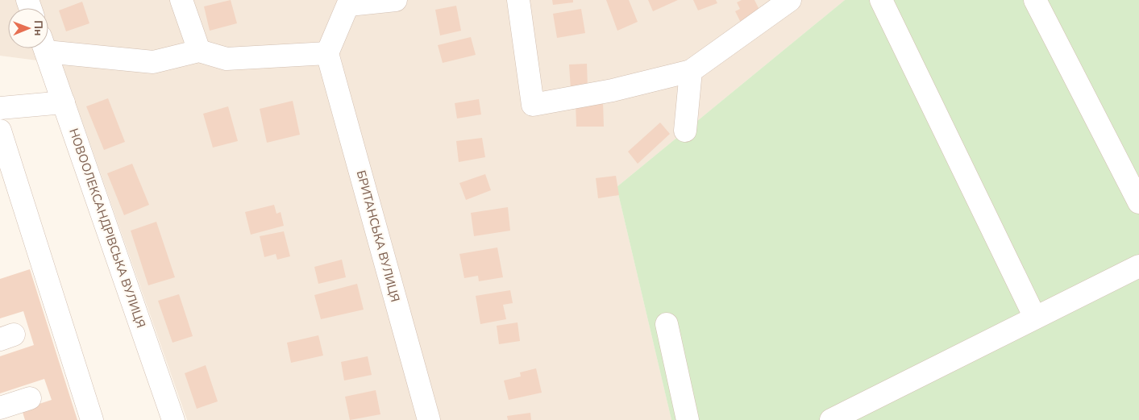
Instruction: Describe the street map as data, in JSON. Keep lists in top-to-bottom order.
{
  "streets": {
    "street": ["НОВООЛЕКСАНДРІВСЬКА ВУЛИЦЯ", "БРИТАНСЬКА ВУЛИЦЯ"]
  },
  "north": "right"
}
